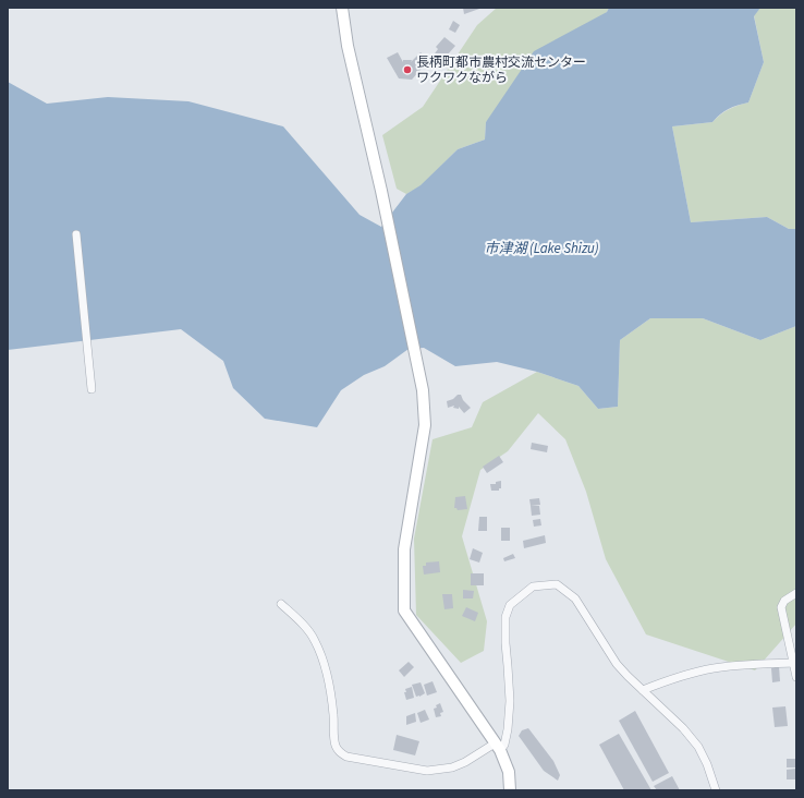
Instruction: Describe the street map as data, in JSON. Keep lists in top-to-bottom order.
{
  "water": ["市津湖 (Lake Shizu)"],
  "places": ["長柄町都市農村交流センター ワクワクながら"]
}
